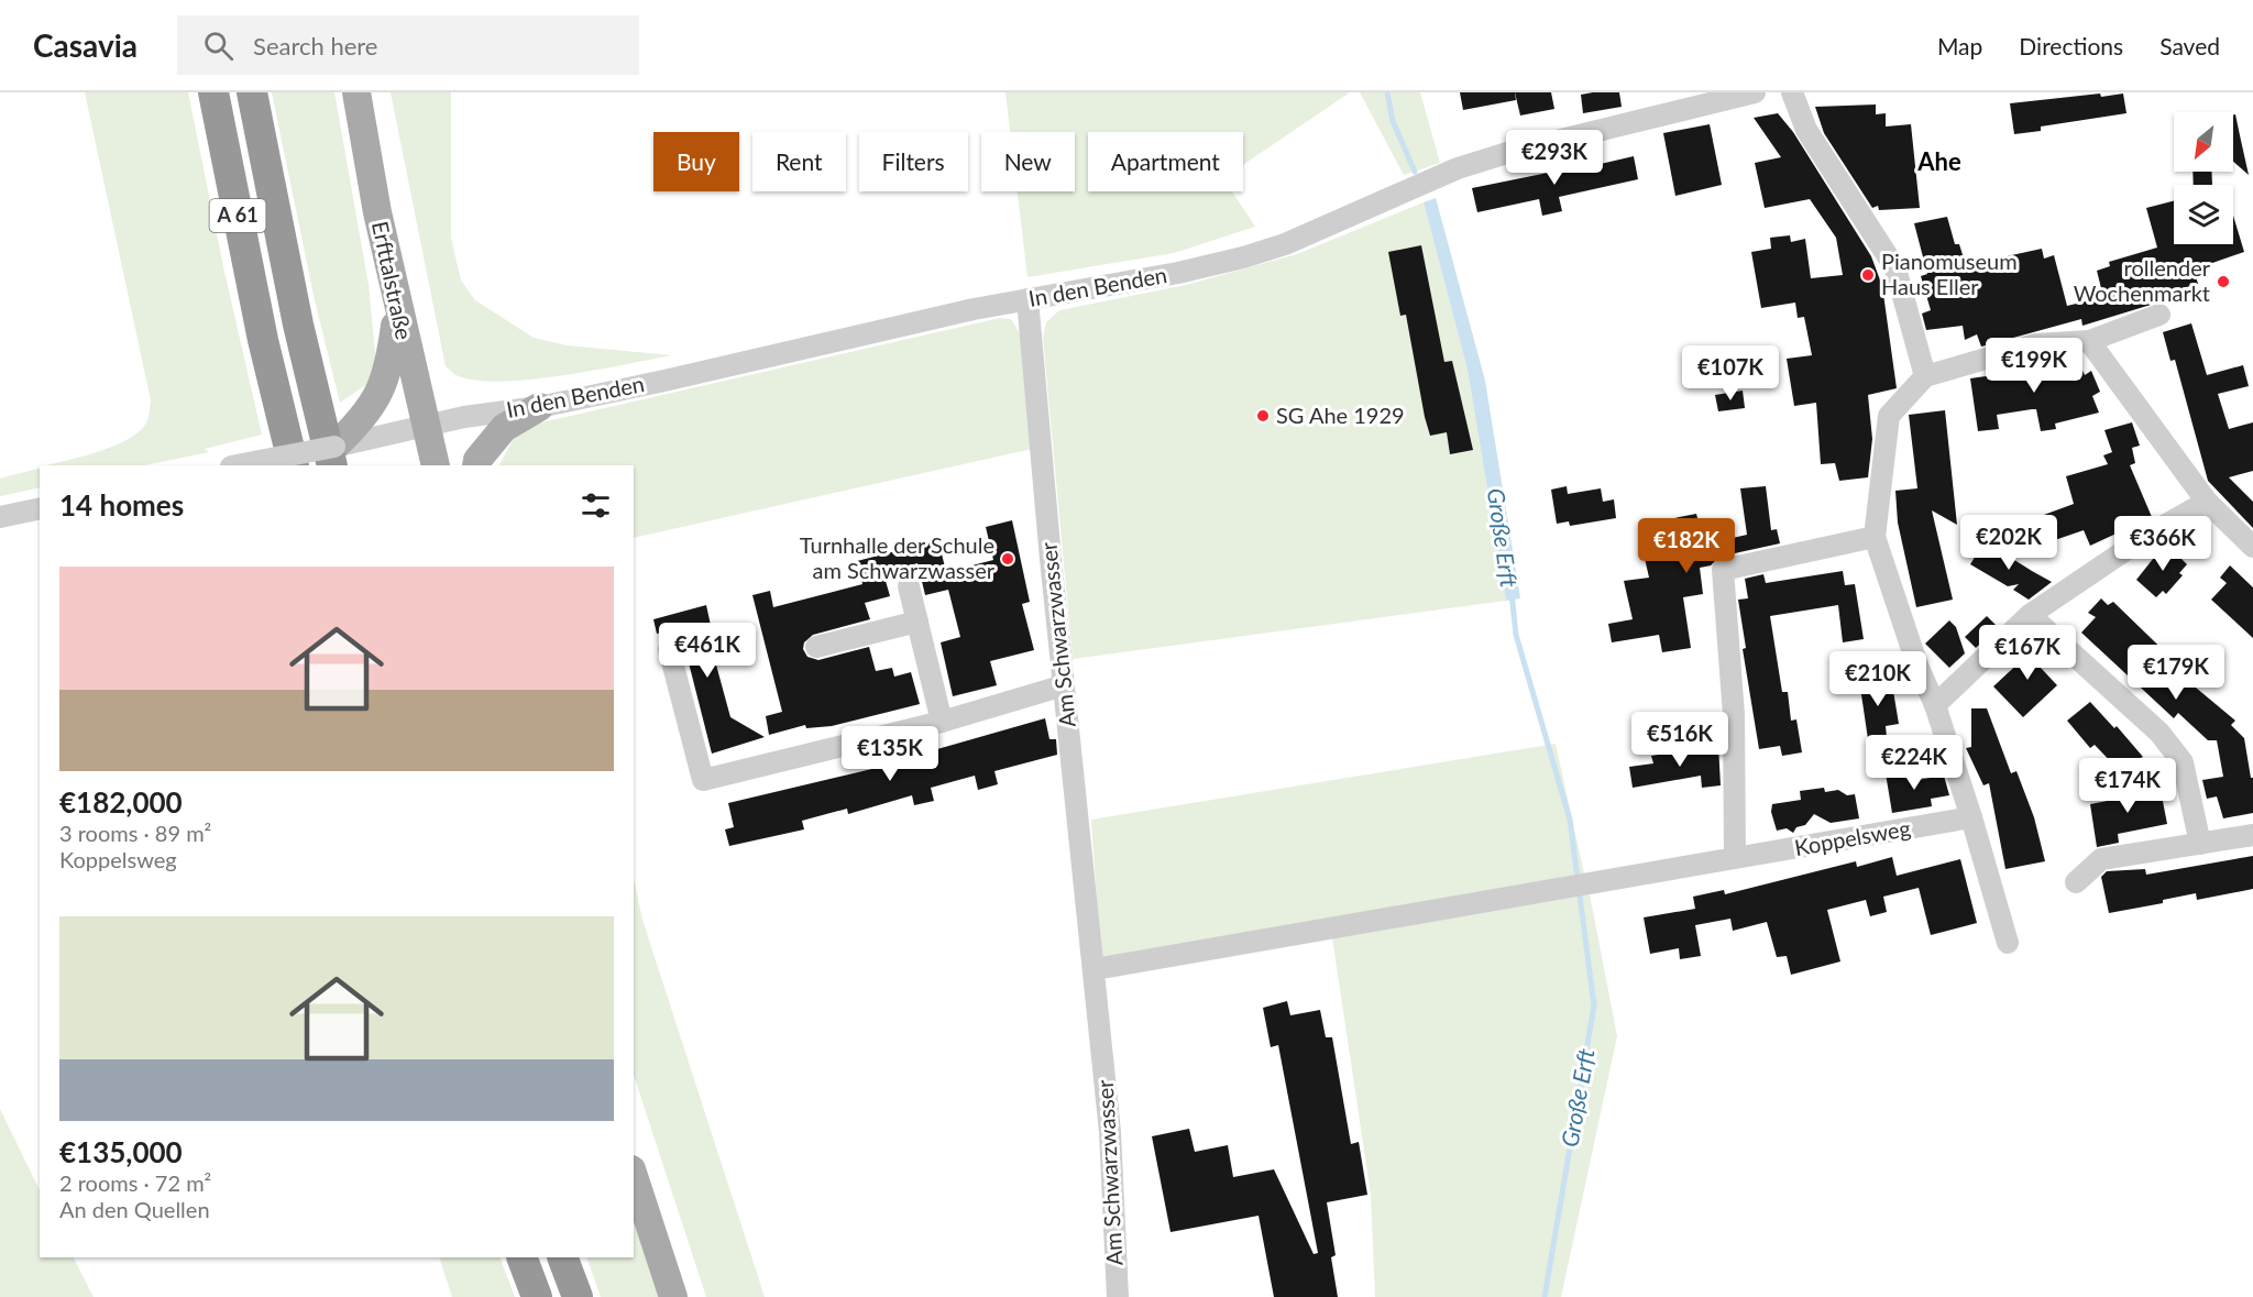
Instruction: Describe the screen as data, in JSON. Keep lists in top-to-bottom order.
{
  "streets": {
    "highway": ["A 61"],
    "main road": ["Erfttalstraße"],
    "street": ["In den Benden", "Am Schwarzwasser", "Koppelsweg"]
  },
  "crossings": [
    ["Erfttalstraße", "In den Benden"],
    ["In den Benden", "Am Schwarzwasser"],
    ["Am Schwarzwasser", "Koppelsweg"]
  ],
  "districts": ["Ahe"],
  "water": ["Große Erft"],
  "places": [
    "Pianomuseum Haus Eller",
    "rollender Wochenmarkt",
    "SG Ahe 1929",
    "Turnhalle der Schule am Schwarzwasser"
  ],
  "north": "bottom left",
  "page": {
    "header": "Casavia",
    "search": "Search here",
    "nav": ["Map", "Directions", "Saved"],
    "price": [
      "€293K",
      "€199K",
      "€107K",
      "€202K",
      "€366K",
      "€182K",
      "€461K",
      "€167K",
      "€179K",
      "€210K",
      "€516K",
      "€135K",
      "€224K",
      "€174K"
    ],
    "chip": [
      "Buy",
      "Rent",
      "Filters",
      "New",
      "Apartment"
    ],
    "heading": "14 homes",
    "list": [
      {
        "name": "€182,000",
        "note": "3 rooms · 89 m² · Koppelsweg"
      },
      {
        "name": "€135,000",
        "note": "2 rooms · 72 m² · An den Quellen"
      }
    ]
  }
}
